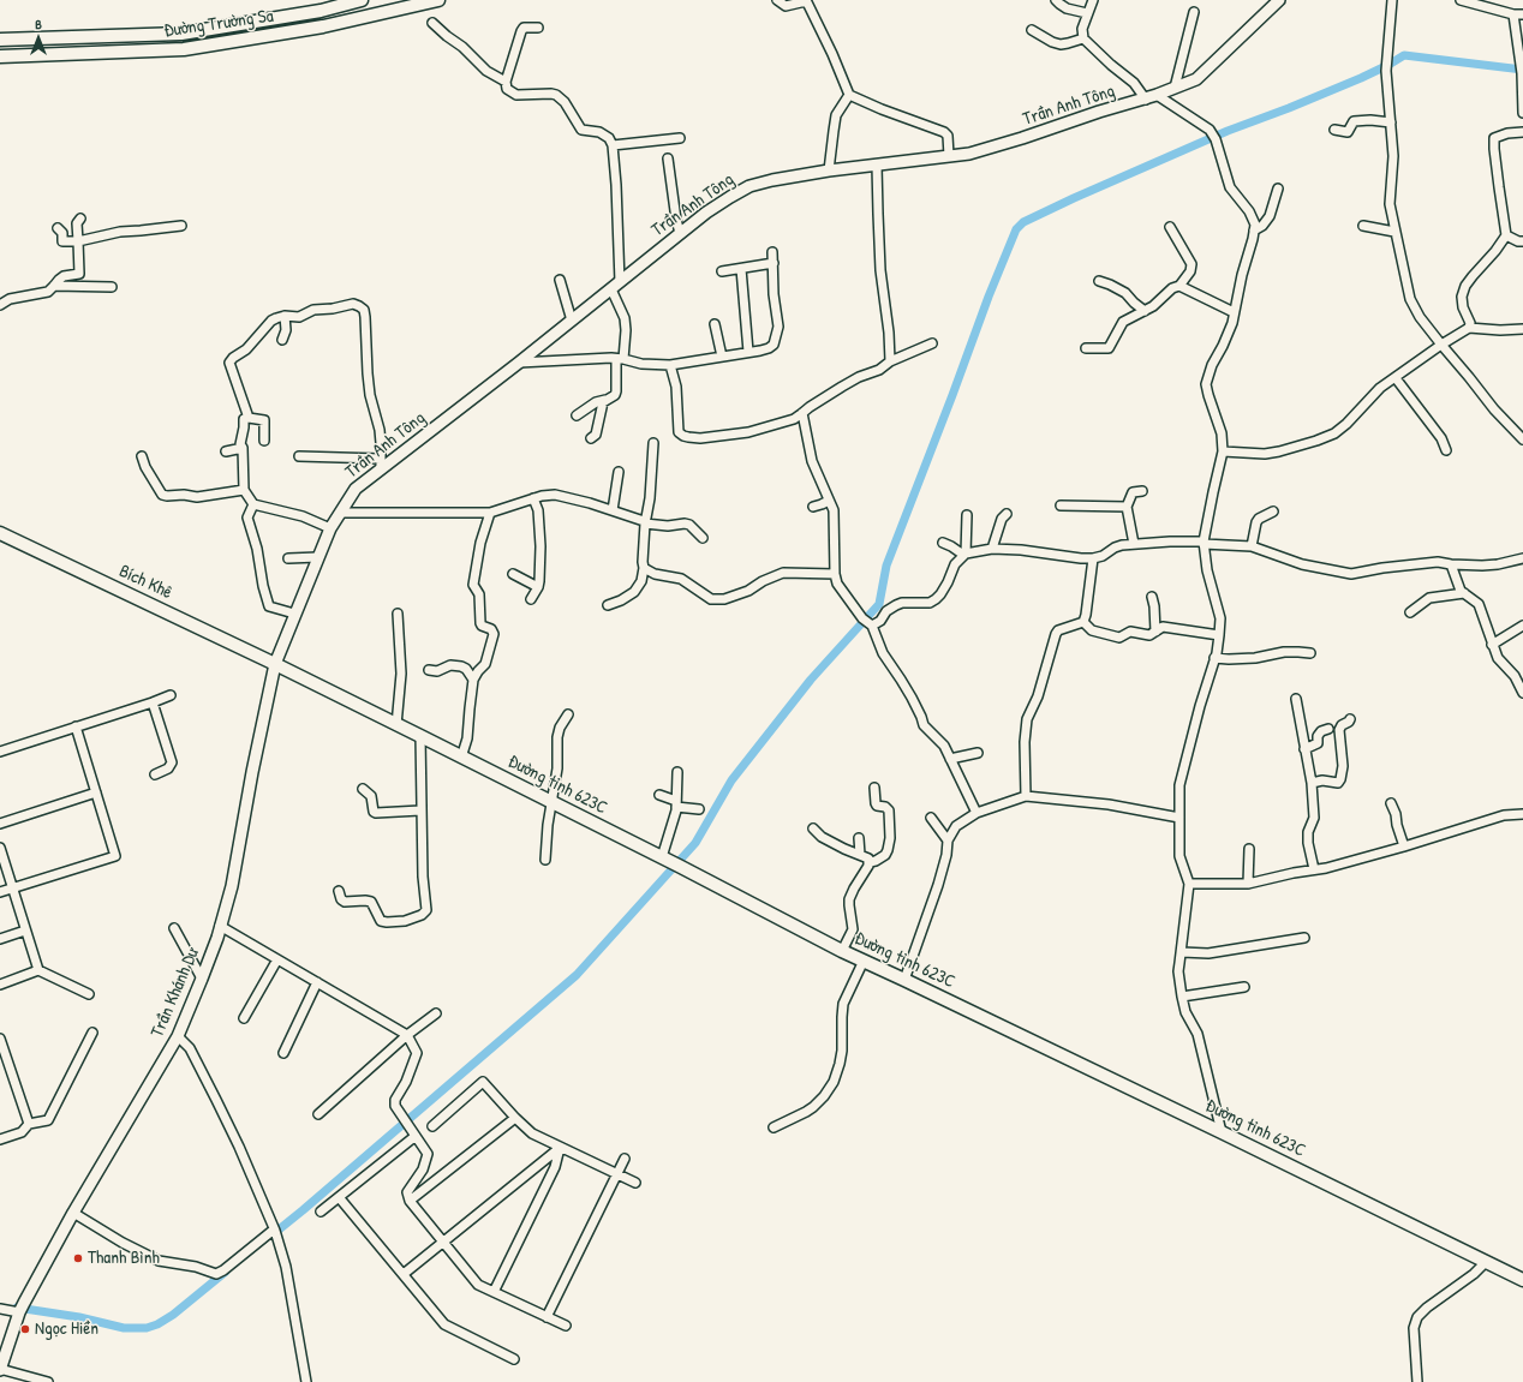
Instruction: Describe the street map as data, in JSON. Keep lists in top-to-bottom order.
{
  "streets": {
    "main road": ["Đường Trường Sa", "Bích Khê", "Đường tỉnh 623C"],
    "street": ["Trần Anh Tông", "Trần Khánh Dư"]
  },
  "crossings": [
    ["Trần Anh Tông", "Bích Khê"],
    ["Trần Anh Tông", "Đường tỉnh 623C"],
    ["Trần Anh Tông", "Trần Khánh Dư"],
    ["Bích Khê", "Đường tỉnh 623C"],
    ["Bích Khê", "Trần Khánh Dư"],
    ["Đường tỉnh 623C", "Trần Khánh Dư"]
  ],
  "places": ["Thanh Bình", "Ngọc Hiền"],
  "north": "top"
}
